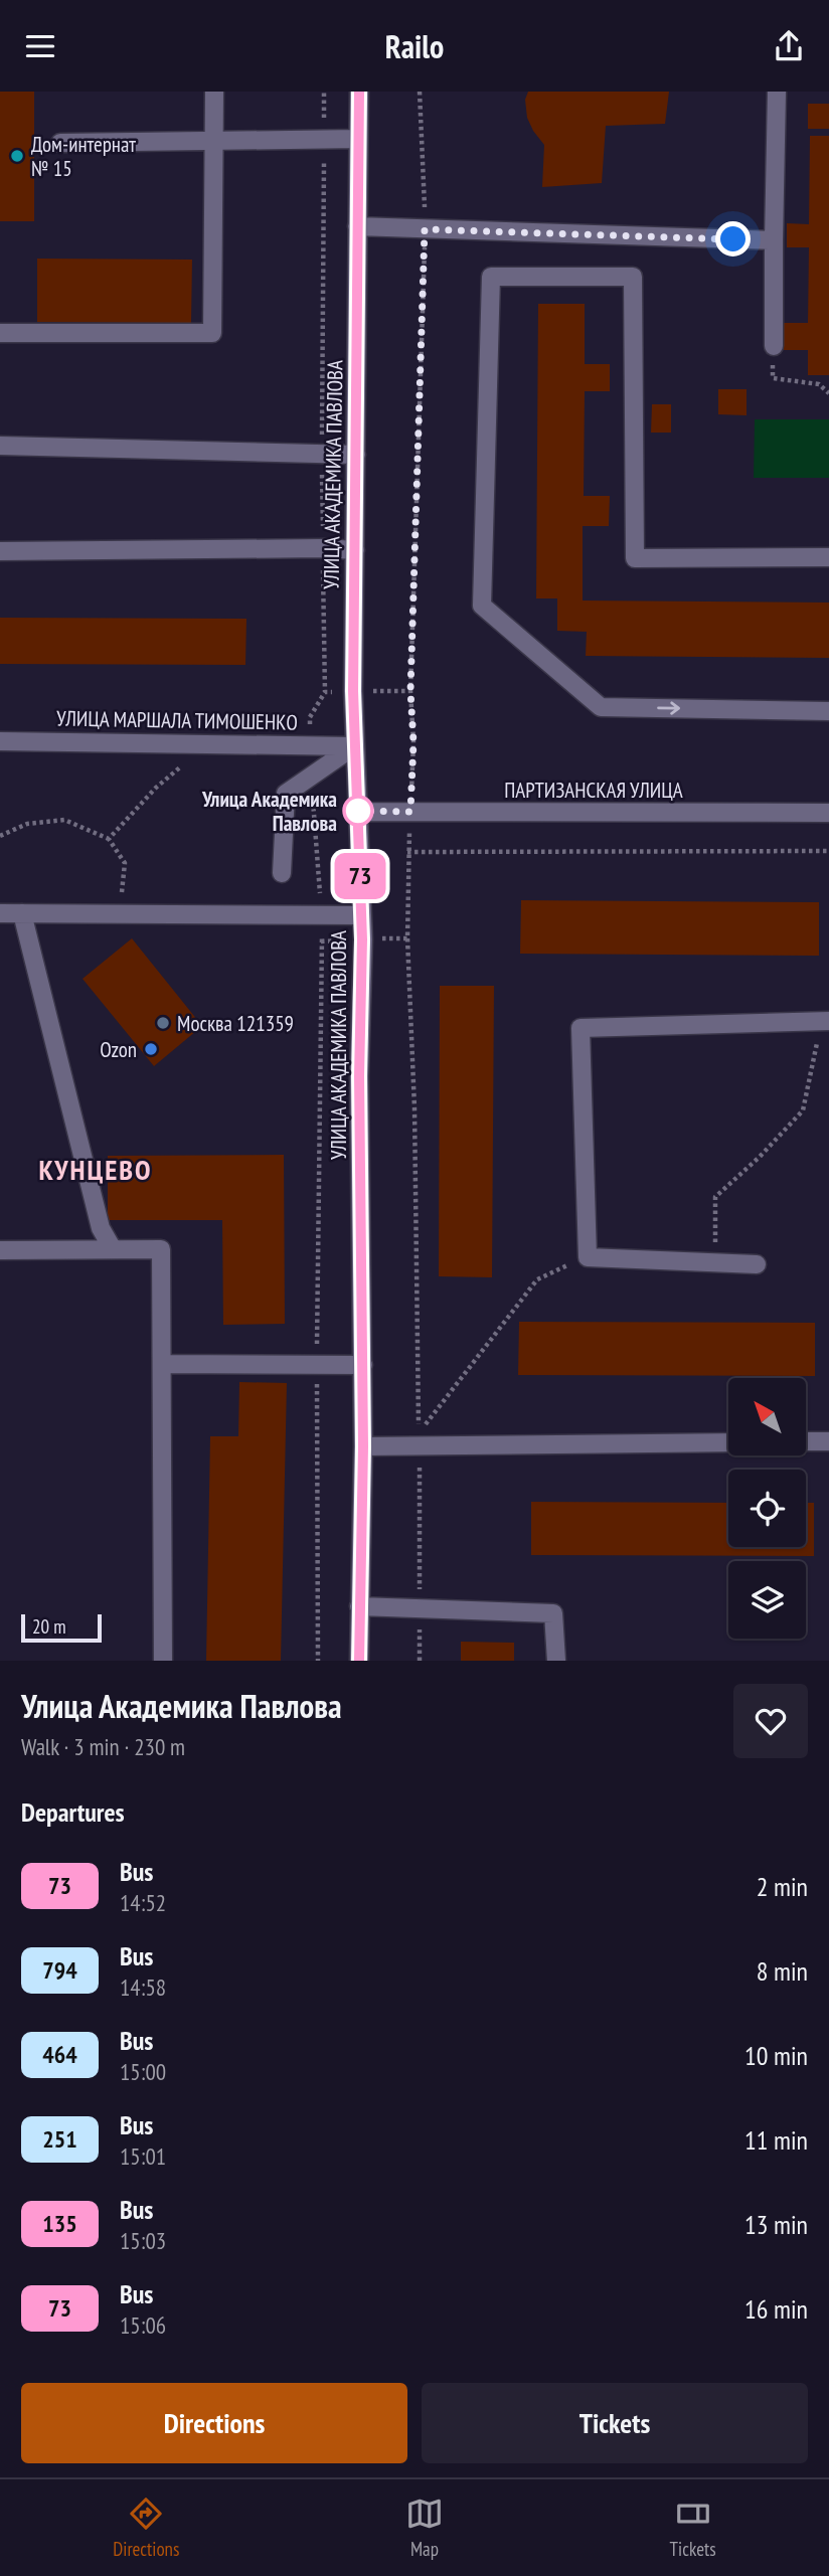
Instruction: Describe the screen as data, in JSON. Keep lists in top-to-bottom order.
{
  "streets": {
    "street": ["УЛИЦА АКАДЕМИКА ПАВЛОВА", "УЛИЦА МАРШАЛА ТИМОШЕНКО", "ПАРТИЗАНСКАЯ УЛИЦА"]
  },
  "crossings": [
    ["УЛИЦА АКАДЕМИКА ПАВЛОВА", "УЛИЦА МАРШАЛА ТИМОШЕНКО"],
    ["УЛИЦА АКАДЕМИКА ПАВЛОВА", "ПАРТИЗАНСКАЯ УЛИЦА"]
  ],
  "districts": ["КУНЦЕВО"],
  "places": [
    "Дом-интернат № 15",
    "Улица Академика Павлова",
    "Москва 121359",
    "Ozon"
  ],
  "lines": ["bus line 73"],
  "scale_bar": "20 m",
  "north": "top left",
  "page": {
    "header": "Railo",
    "on_map": "73",
    "scale": "20 m",
    "heading": [
      ["Улица Академика Павлова", "Walk · 3 min · 230 m"],
      "Departures"
    ],
    "list": [
      {
        "mark": "73",
        "name": "Bus",
        "note": "14:52",
        "value": "2 min"
      },
      {
        "mark": "794",
        "name": "Bus",
        "note": "14:58",
        "value": "8 min"
      },
      {
        "mark": "464",
        "name": "Bus",
        "note": "15:00",
        "value": "10 min"
      },
      {
        "mark": "251",
        "name": "Bus",
        "note": "15:01",
        "value": "11 min"
      },
      {
        "mark": "135",
        "name": "Bus",
        "note": "15:03",
        "value": "13 min"
      },
      {
        "mark": "73",
        "name": "Bus",
        "note": "15:06",
        "value": "16 min"
      }
    ],
    "buttons": ["Directions", "Tickets"],
    "tabs": ["Directions", "Map", "Tickets"]
  }
}
